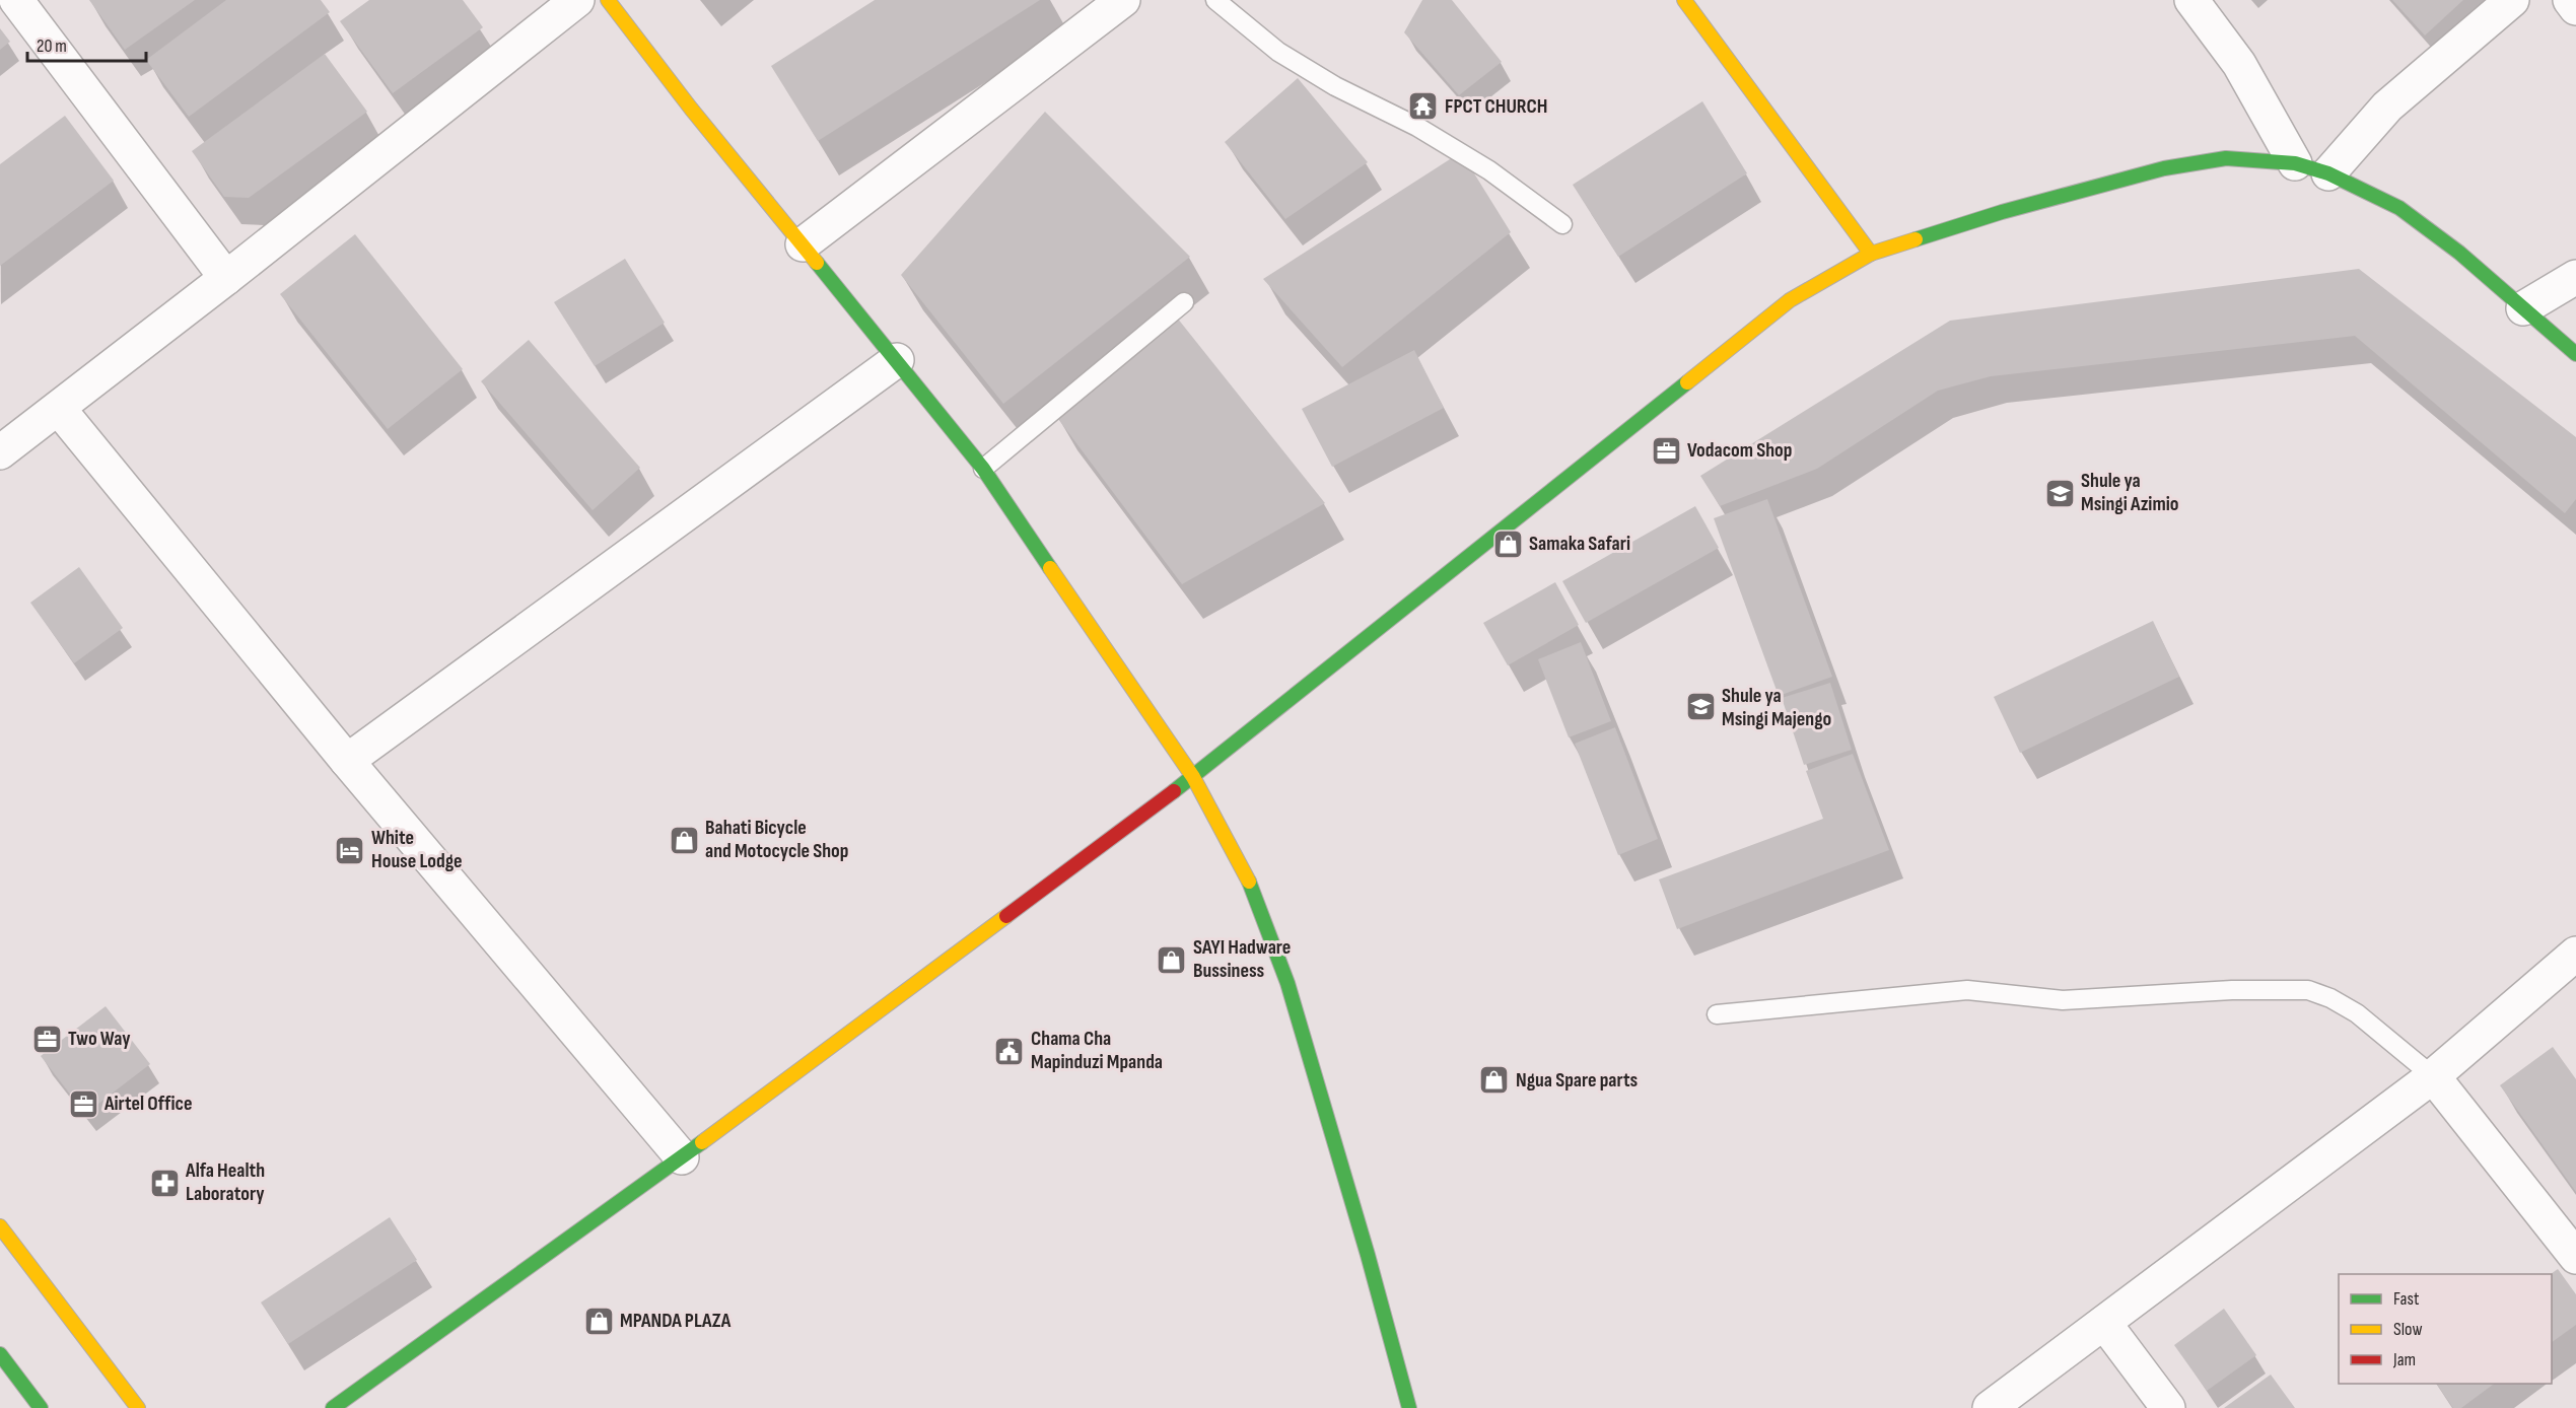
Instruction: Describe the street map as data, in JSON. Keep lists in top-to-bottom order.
{
  "places": {
    "temple": ["FPCT CHURCH"],
    "office": ["Vodacom Shop", "Two Way", "Airtel Office"],
    "school or university": ["Shule ya Msingi Azimio", "Shule ya Msingi Majengo"],
    "shop": [
      "Samaka Safari",
      "Bahati Bicycle and Motocycle Shop",
      "SAYI Hadware Bussiness",
      "Ngua Spare parts",
      "MPANDA PLAZA"
    ],
    "hotel": ["White House Lodge"],
    "public building": ["Chama Cha Mapinduzi Mpanda"],
    "pharmacy": ["Alfa Health Laboratory"]
  },
  "legend": ["Fast", "Slow", "Jam"],
  "scale_bar": "20 m"
}
